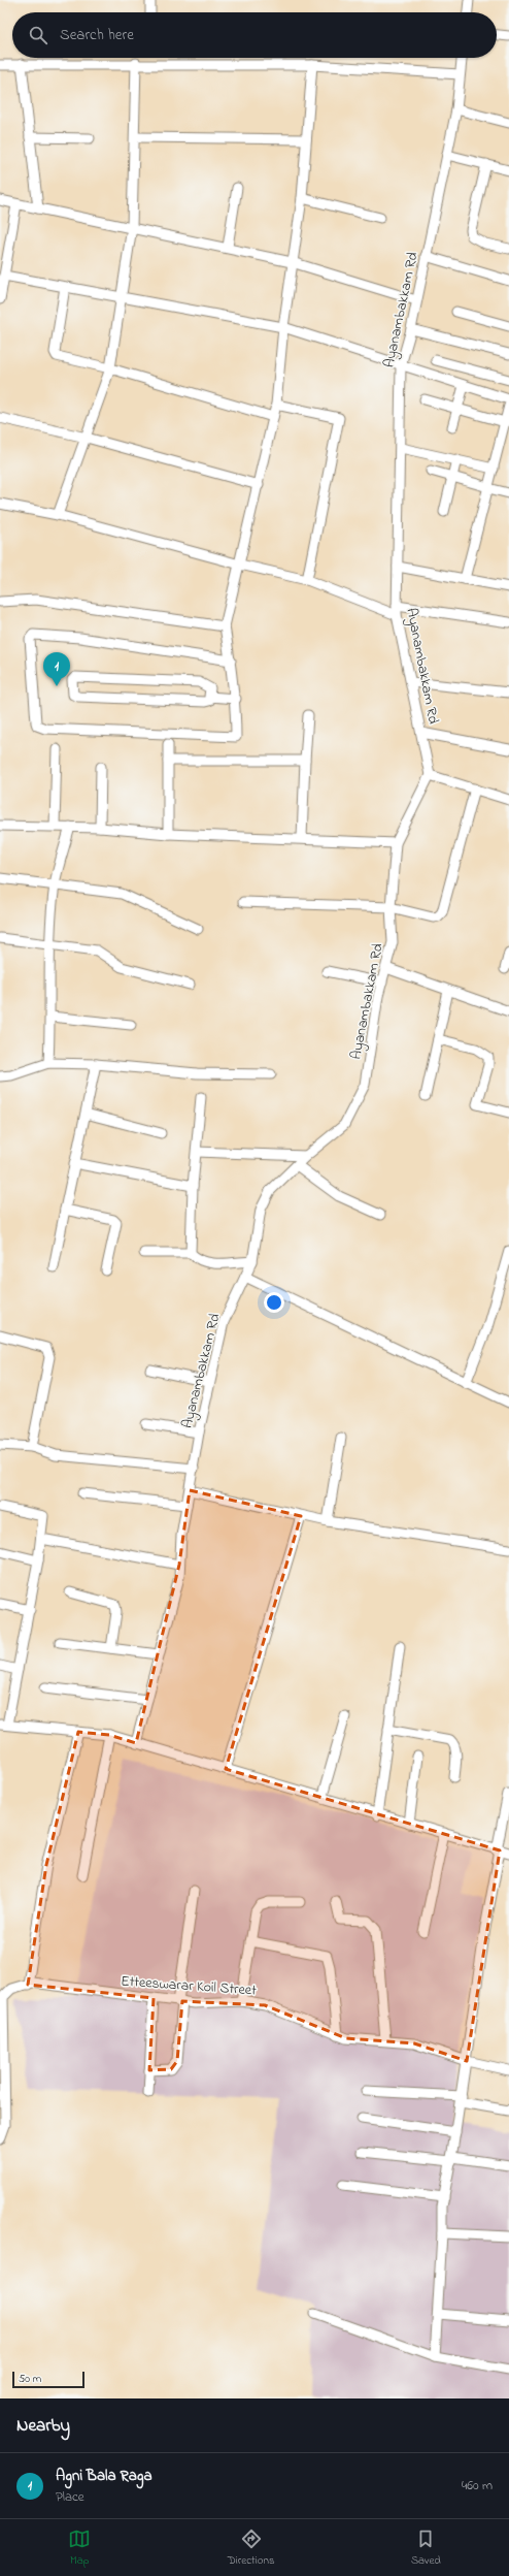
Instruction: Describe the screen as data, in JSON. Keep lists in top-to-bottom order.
{
  "streets": {
    "street": ["Ayanambakkam Rd", "Etteeswarar Koil Street"]
  },
  "scale_bar": "50 m",
  "page": {
    "search": "Search here",
    "pins": "1",
    "scale": "50 m",
    "heading": "Nearby",
    "list": [
      {
        "mark": "1",
        "name": "Agni Bala Raga",
        "note": "Place",
        "value": "460 m"
      }
    ],
    "nav": ["Map", "Directions", "Saved"]
  }
}
